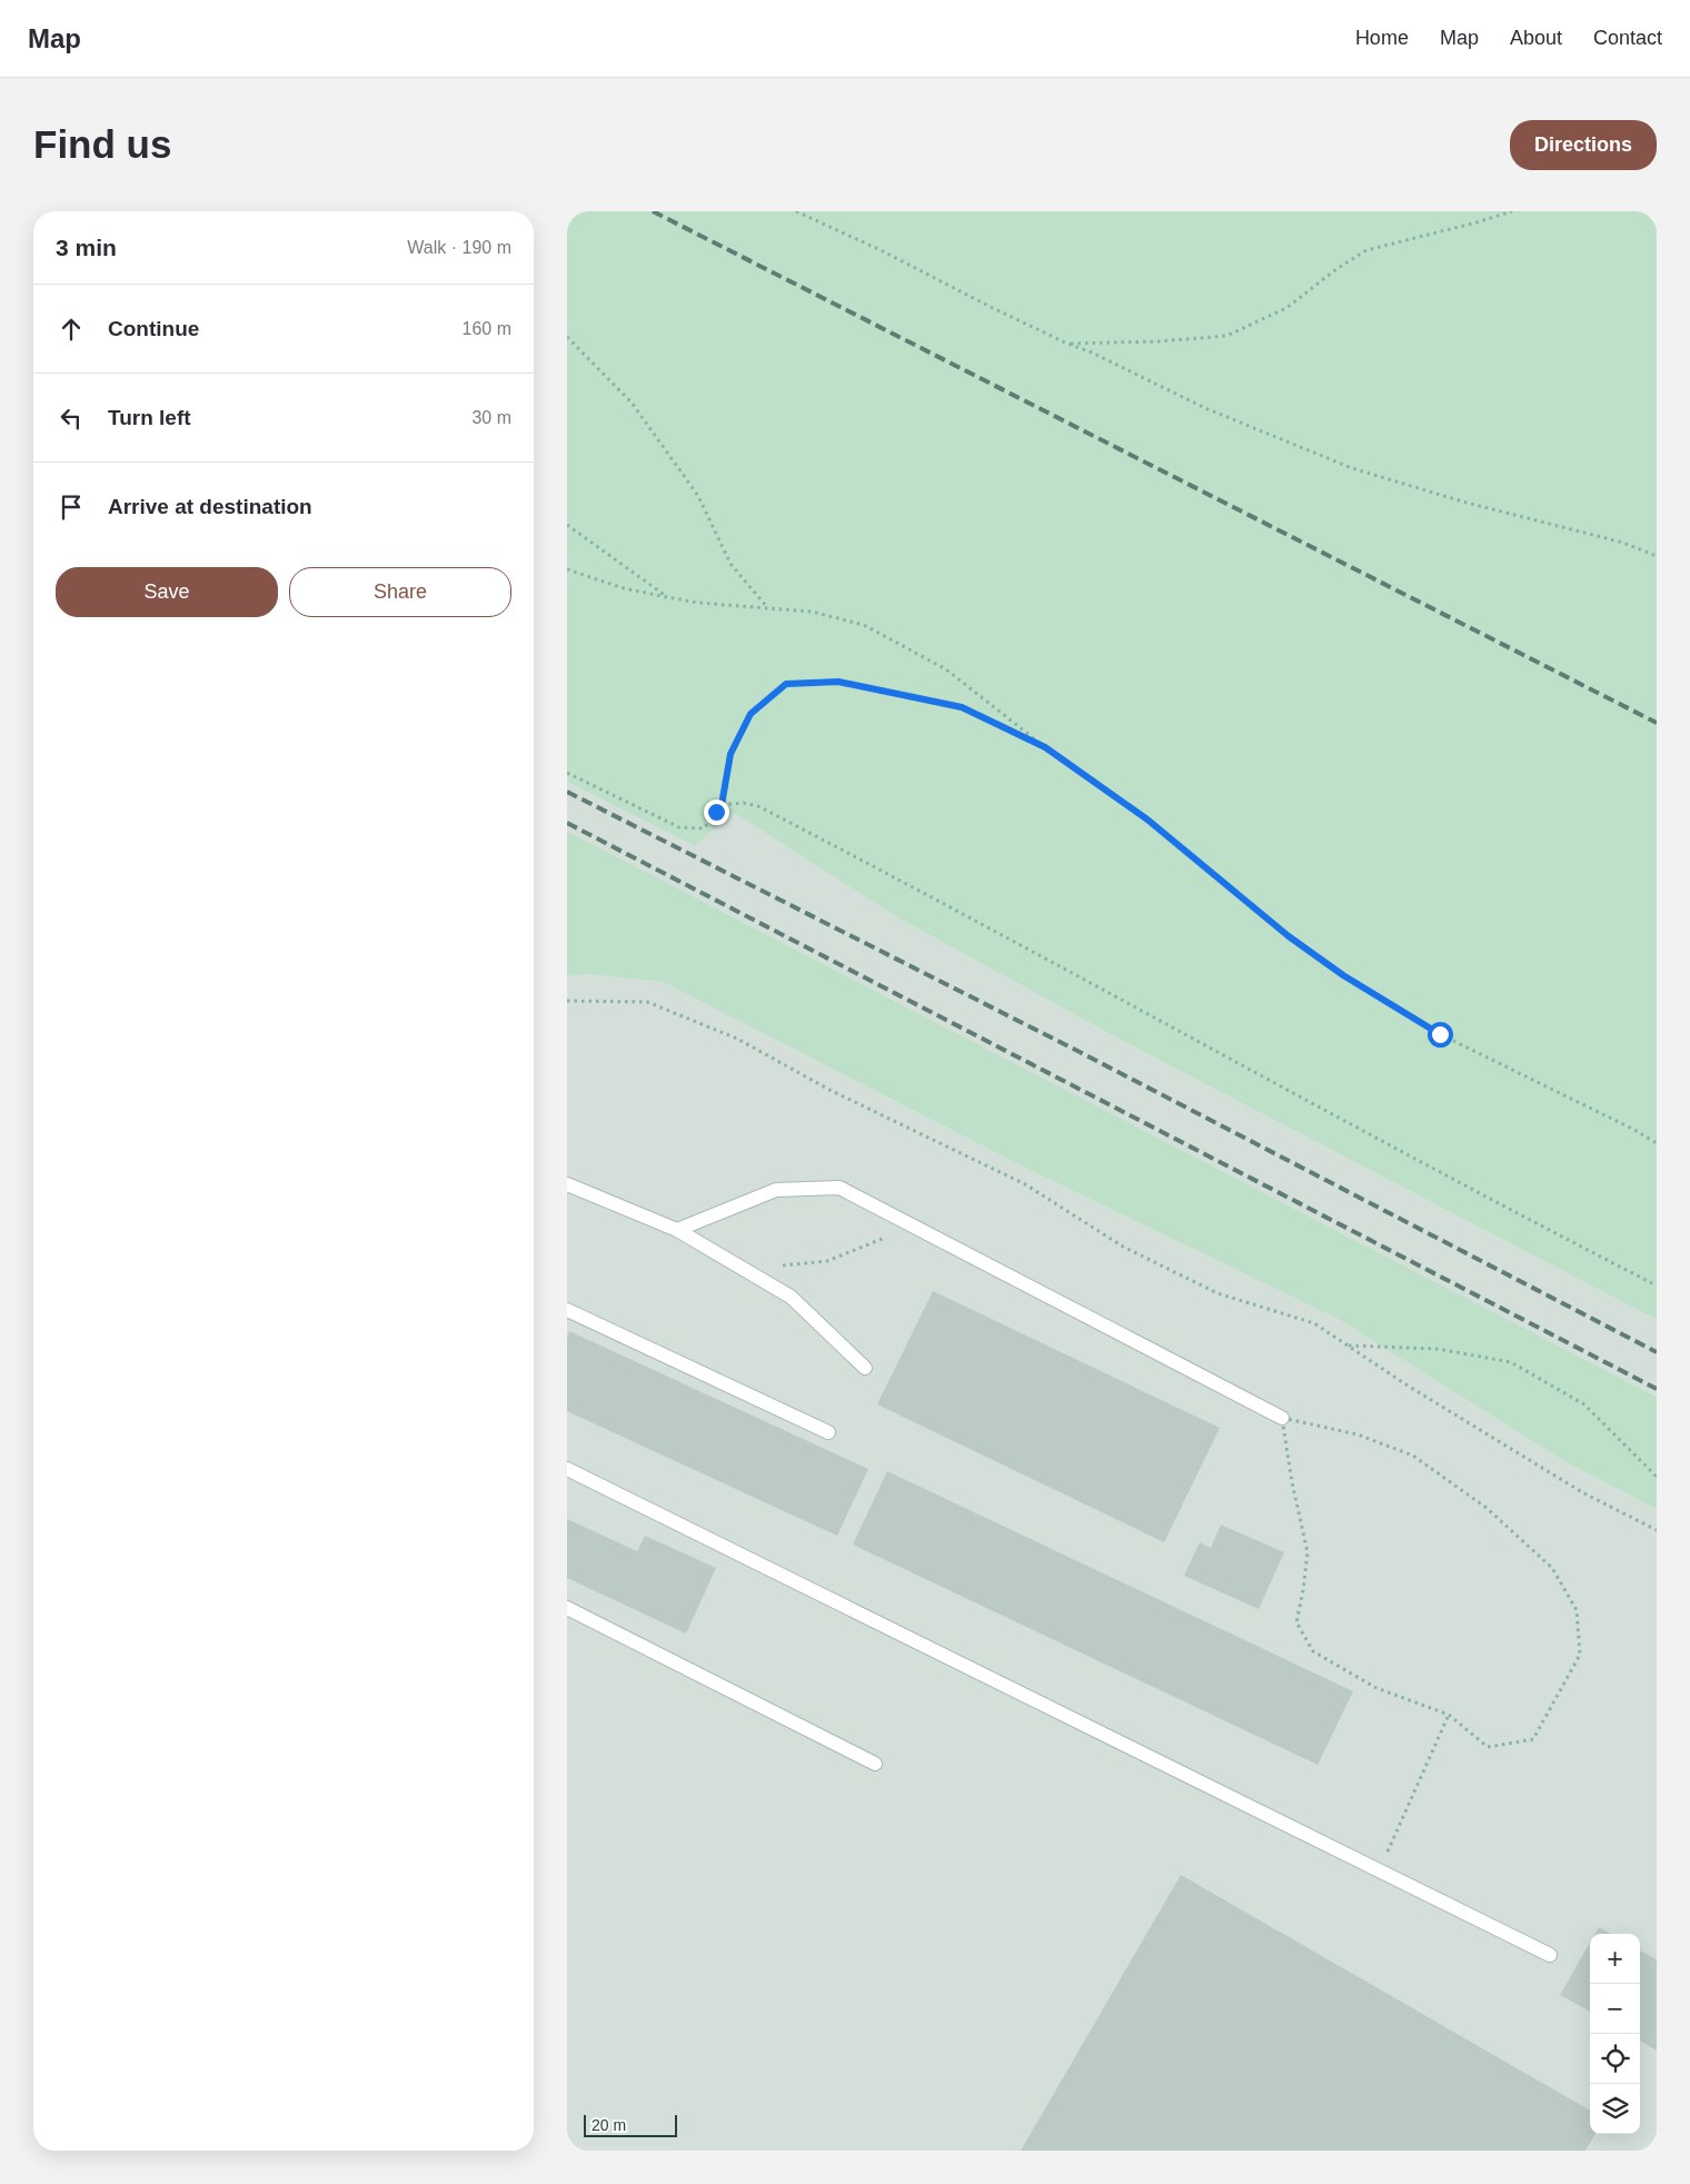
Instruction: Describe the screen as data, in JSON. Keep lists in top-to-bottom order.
{
  "scale_bar": "20 m",
  "page": {
    "header": "Map",
    "nav": [
      "Home",
      "Map",
      "About",
      "Contact"
    ],
    "buttons": [
      "Directions",
      ["Save", "Share"]
    ],
    "title": "Find us",
    "heading": ["3 min", "Walk · 190 m"],
    "list": [
      ["Continue", "160 m"],
      ["Turn left", "30 m"],
      "Arrive at destination"
    ],
    "map_buttons": ["+", "−"],
    "scale": "20 m"
  }
}
